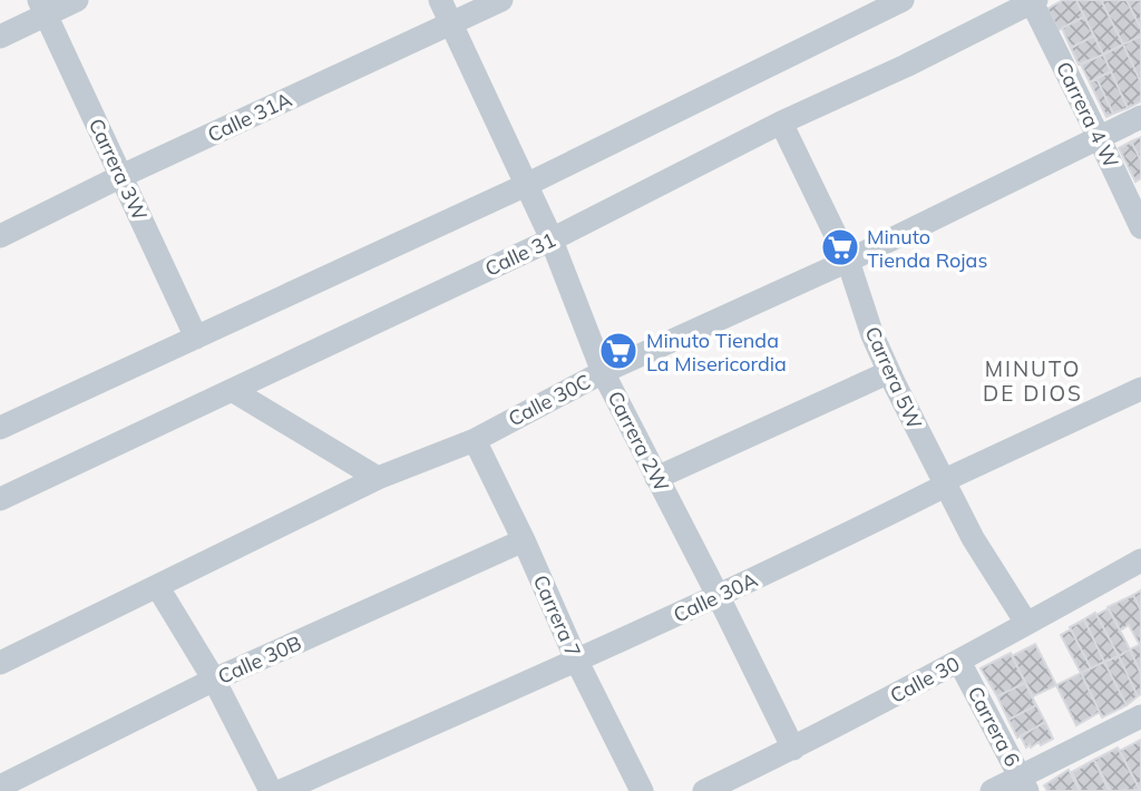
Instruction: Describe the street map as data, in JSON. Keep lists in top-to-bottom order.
{
  "streets": {
    "street": [
      "Carrera 4 W",
      "Calle 31A",
      "Carrera 3W",
      "Calle 31",
      "Carrera 5W",
      "Calle 30C",
      "Carrera 2W",
      "Calle 30A",
      "Carrera 7",
      "Calle 30B",
      "Calle 30",
      "Carrera 6"
    ]
  },
  "crossings": [
    ["Carrera 4 W", "Calle 31"],
    ["Carrera 4 W", "Calle 30C"],
    ["Calle 31A", "Carrera 3W"],
    ["Calle 31A", "Carrera 2W"],
    ["Calle 31", "Carrera 5W"],
    ["Calle 31", "Carrera 2W"],
    ["Carrera 5W", "Calle 30C"],
    ["Carrera 5W", "Calle 30A"],
    ["Carrera 5W", "Calle 30"],
    ["Calle 30C", "Carrera 2W"],
    ["Calle 30C", "Carrera 7"],
    ["Carrera 2W", "Calle 30A"],
    ["Carrera 2W", "Calle 30"],
    ["Calle 30A", "Carrera 7"],
    ["Carrera 7", "Calle 30B"],
    ["Calle 30", "Carrera 6"]
  ],
  "districts": ["MINUTO DE DIOS"],
  "places": {
    "supermarket": ["Minuto Tienda Rojas", "Minuto Tienda La Misericordia"]
  }
}
